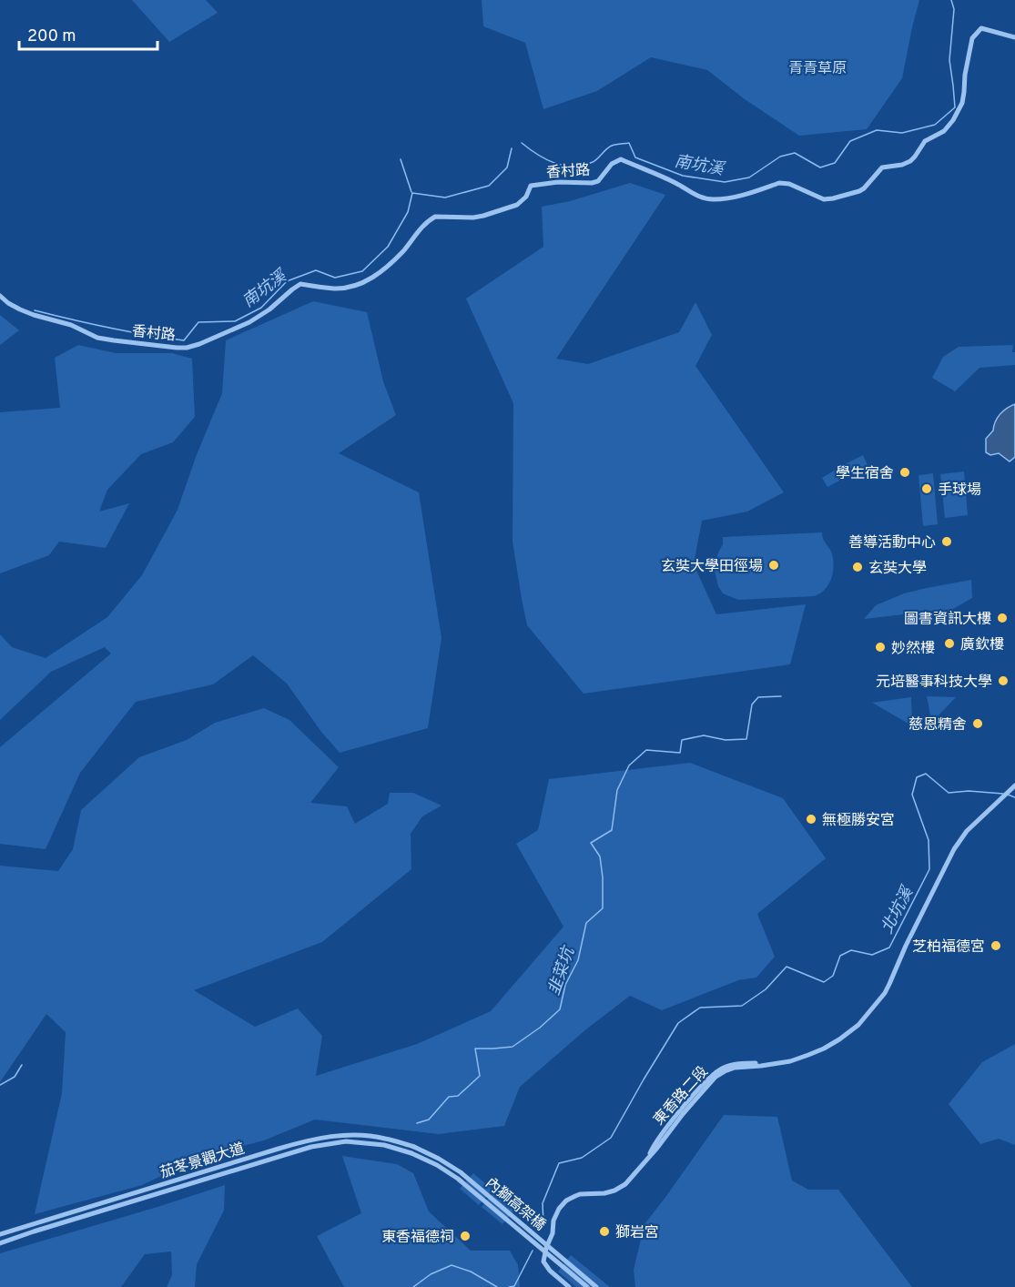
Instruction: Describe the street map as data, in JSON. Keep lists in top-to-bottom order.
{
  "streets": {
    "street": [
      "香村路",
      "東香路二段",
      "茄苳景觀大道",
      "內獅高架橋"
    ]
  },
  "crossings": [
    ["茄苳景觀大道", "內獅高架橋"]
  ],
  "water": ["南坑溪", "北坑溪", "韭菜坑"],
  "parks": ["青青草原"],
  "places": [
    "學生宿舍",
    "手球場",
    "善導活動中心",
    "玄奘大學田徑場",
    "玄奘大學",
    "圖書資訊大樓",
    "廣欽樓",
    "妙然樓",
    "元培醫事科技大學",
    "慈恩精舍",
    "無極勝安宮",
    "芝柏福德宮",
    "獅岩宮",
    "東香福德祠"
  ],
  "scale_bar": "200 m"
}
